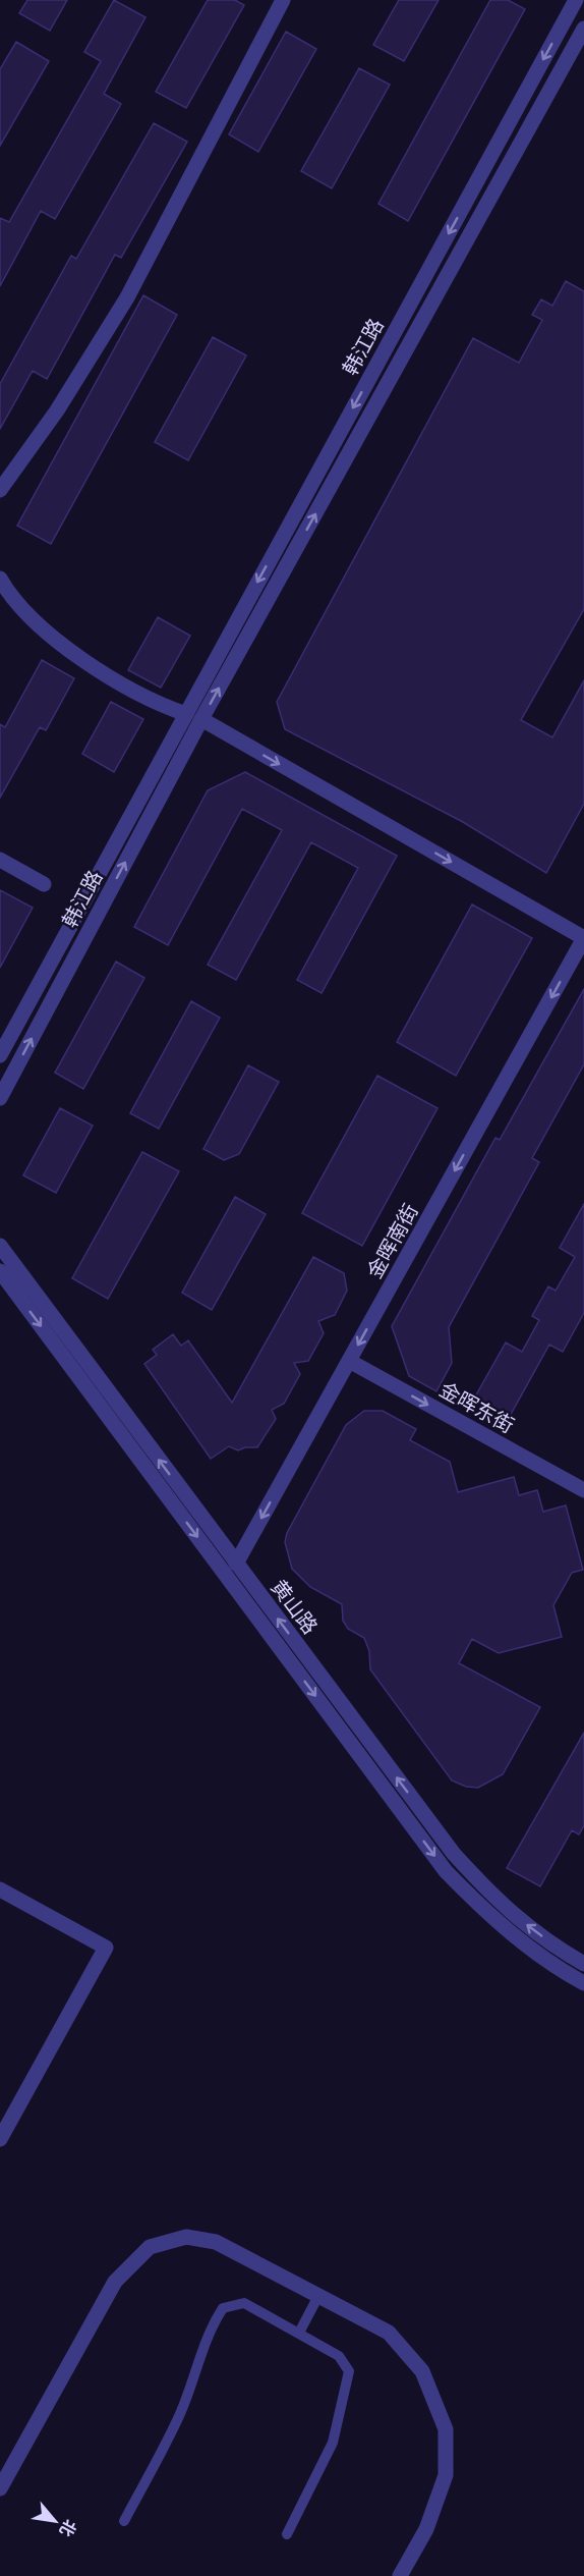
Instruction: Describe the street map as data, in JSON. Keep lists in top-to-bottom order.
{
  "streets": {
    "street": [
      "韩江路",
      "金晖南街",
      "金晖东街",
      "黄山路"
    ]
  },
  "crossings": [
    ["金晖南街", "金晖东街"],
    ["金晖南街", "黄山路"]
  ],
  "one_way": ["金晖南街", "金晖东街"],
  "north": "bottom right"
}
